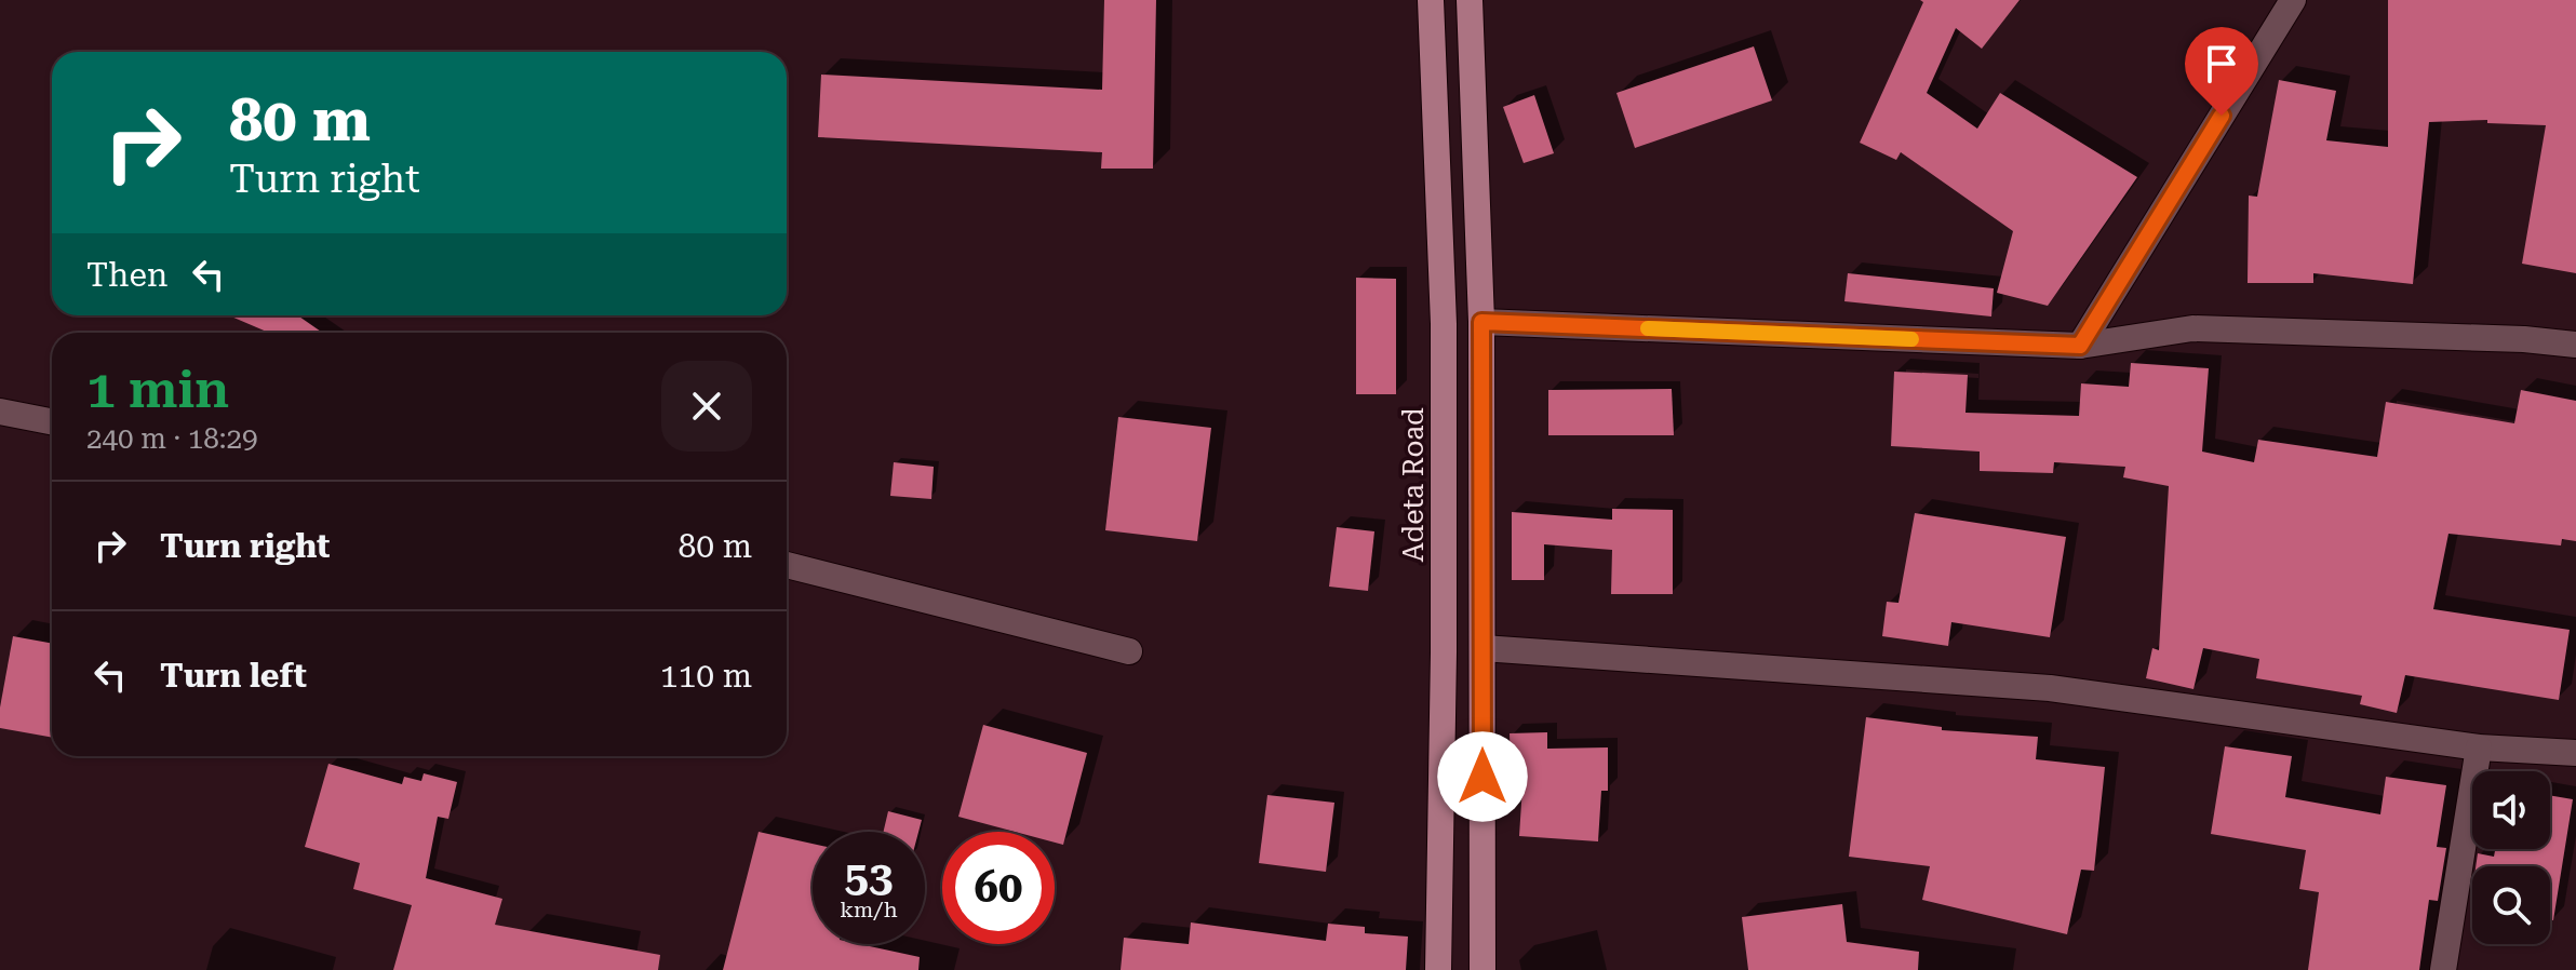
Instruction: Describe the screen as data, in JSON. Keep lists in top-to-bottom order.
{
  "streets": {
    "main road": ["Adeta Road"]
  },
  "page": {
    "turn": ["80 m", "Turn right"],
    "then": "Then",
    "heading": ["1 min", "240 m · 18:29"],
    "list": [
      {
        "name": "Turn right",
        "value": "80 m"
      },
      {
        "name": "Turn left",
        "value": "110 m"
      }
    ],
    "speed": "53 km/h",
    "limit": "60"
  }
}
